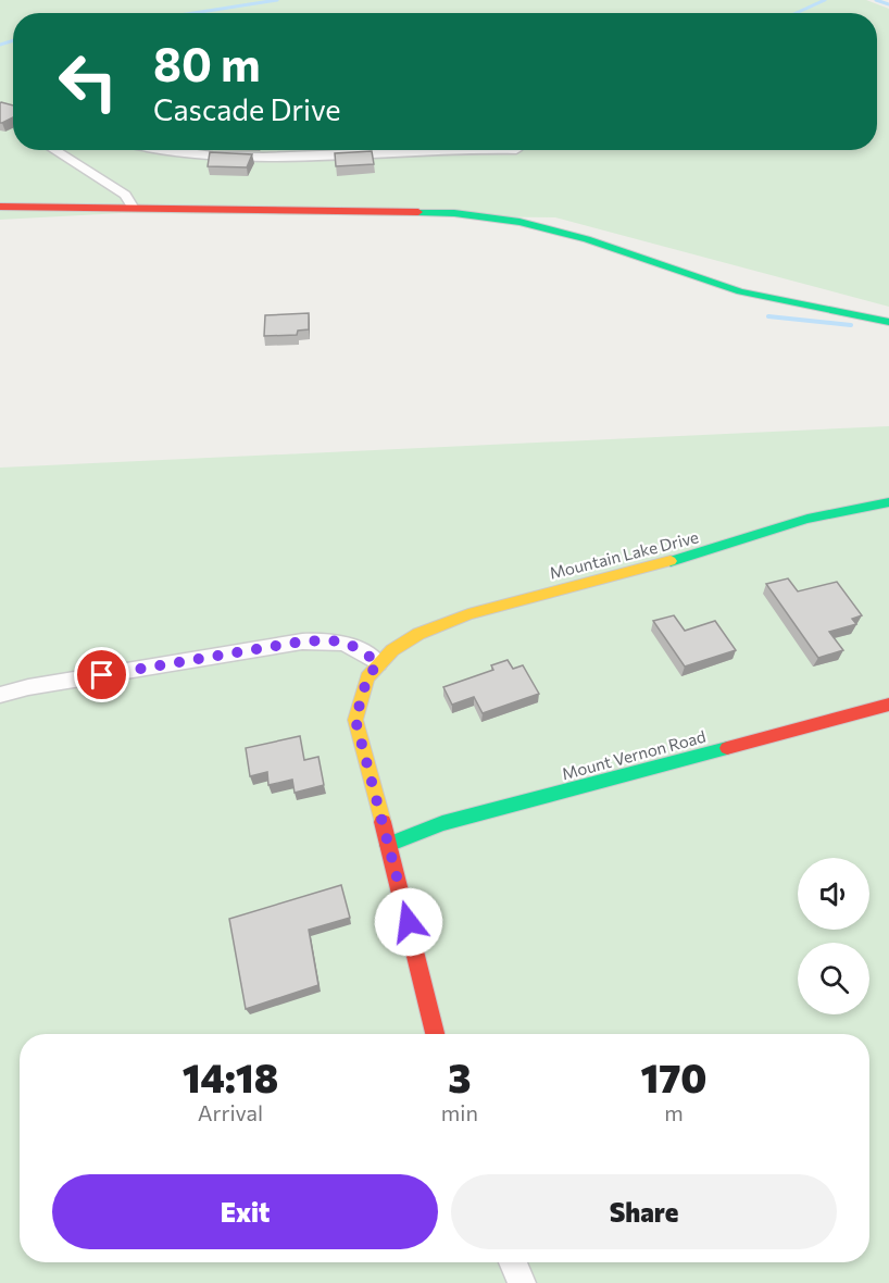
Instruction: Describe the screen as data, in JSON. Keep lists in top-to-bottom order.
{
  "streets": {
    "street": ["Mountain Lake Drive", "Mount Vernon Road"]
  },
  "page": {
    "turn": ["80 m", "Cascade Drive"],
    "eta": [
      "14:18",
      "Arrival",
      "3",
      "min",
      "170",
      "m"
    ],
    "buttons": ["Exit", "Share"]
  }
}
